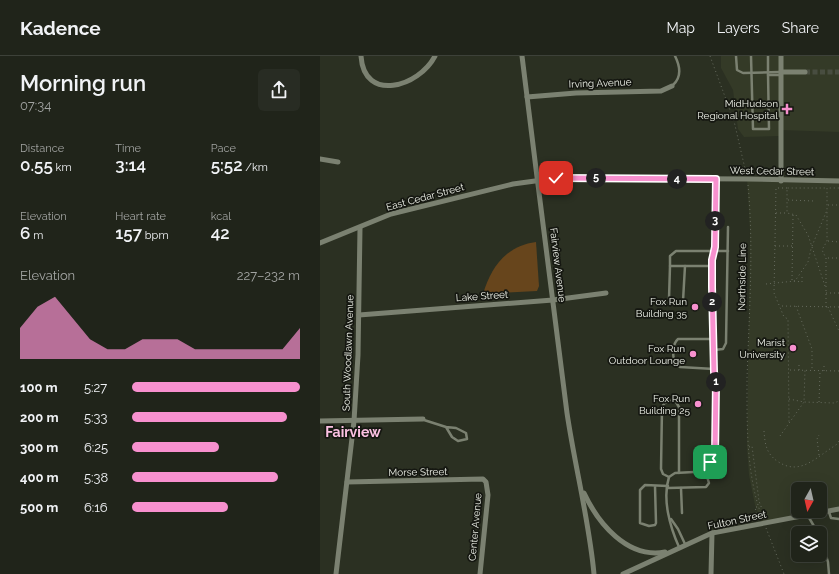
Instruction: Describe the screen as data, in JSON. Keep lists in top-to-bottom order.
{
  "streets": {
    "street": [
      "Irving Avenue",
      "West Cedar Street",
      "East Cedar Street",
      "Fairview Avenue",
      "Lake Street",
      "South Woodlawn Avenue",
      "Morse Street",
      "Fulton Street",
      "Center Avenue"
    ],
    "path": ["Northside Line"]
  },
  "crossings": [
    ["Irving Avenue", "Fairview Avenue"],
    ["West Cedar Street", "East Cedar Street"],
    ["West Cedar Street", "Fairview Avenue"],
    ["West Cedar Street", "Northside Line"],
    ["East Cedar Street", "Fairview Avenue"],
    ["East Cedar Street", "South Woodlawn Avenue"],
    ["Fairview Avenue", "Lake Street"],
    ["Fairview Avenue", "Fulton Street"],
    ["Lake Street", "South Woodlawn Avenue"],
    ["South Woodlawn Avenue", "Morse Street"],
    ["Morse Street", "Center Avenue"]
  ],
  "districts": ["Fairview"],
  "places": {
    "health": ["MidHudson Regional Hospital"],
    "other": [
      "Fox Run Building 35",
      "Marist University",
      "Fox Run Outdoor Lounge",
      "Fox Run Building 25"
    ]
  },
  "north": "bottom",
  "page": {
    "header": "Kadence",
    "nav": ["Map", "Layers", "Share"],
    "heading": ["Morning run", "07:34"],
    "stats": [
      ["Distance", "0.55 km"],
      ["Time", "3:14"],
      ["Pace", "5:52 /km"],
      ["Elevation", "6 m"],
      ["Heart rate", "157 bpm"],
      ["kcal", "42"]
    ],
    "pins": [
      "5",
      "4",
      "3",
      "2",
      "1"
    ],
    "chart": ["Elevation", "227–232 m"],
    "list": [
      {
        "name": "100 m",
        "note": "5:27"
      },
      {
        "name": "200 m",
        "note": "5:33"
      },
      {
        "name": "300 m",
        "note": "6:25"
      },
      {
        "name": "400 m",
        "note": "5:38"
      },
      {
        "name": "500 m",
        "note": "6:16"
      }
    ]
  }
}
